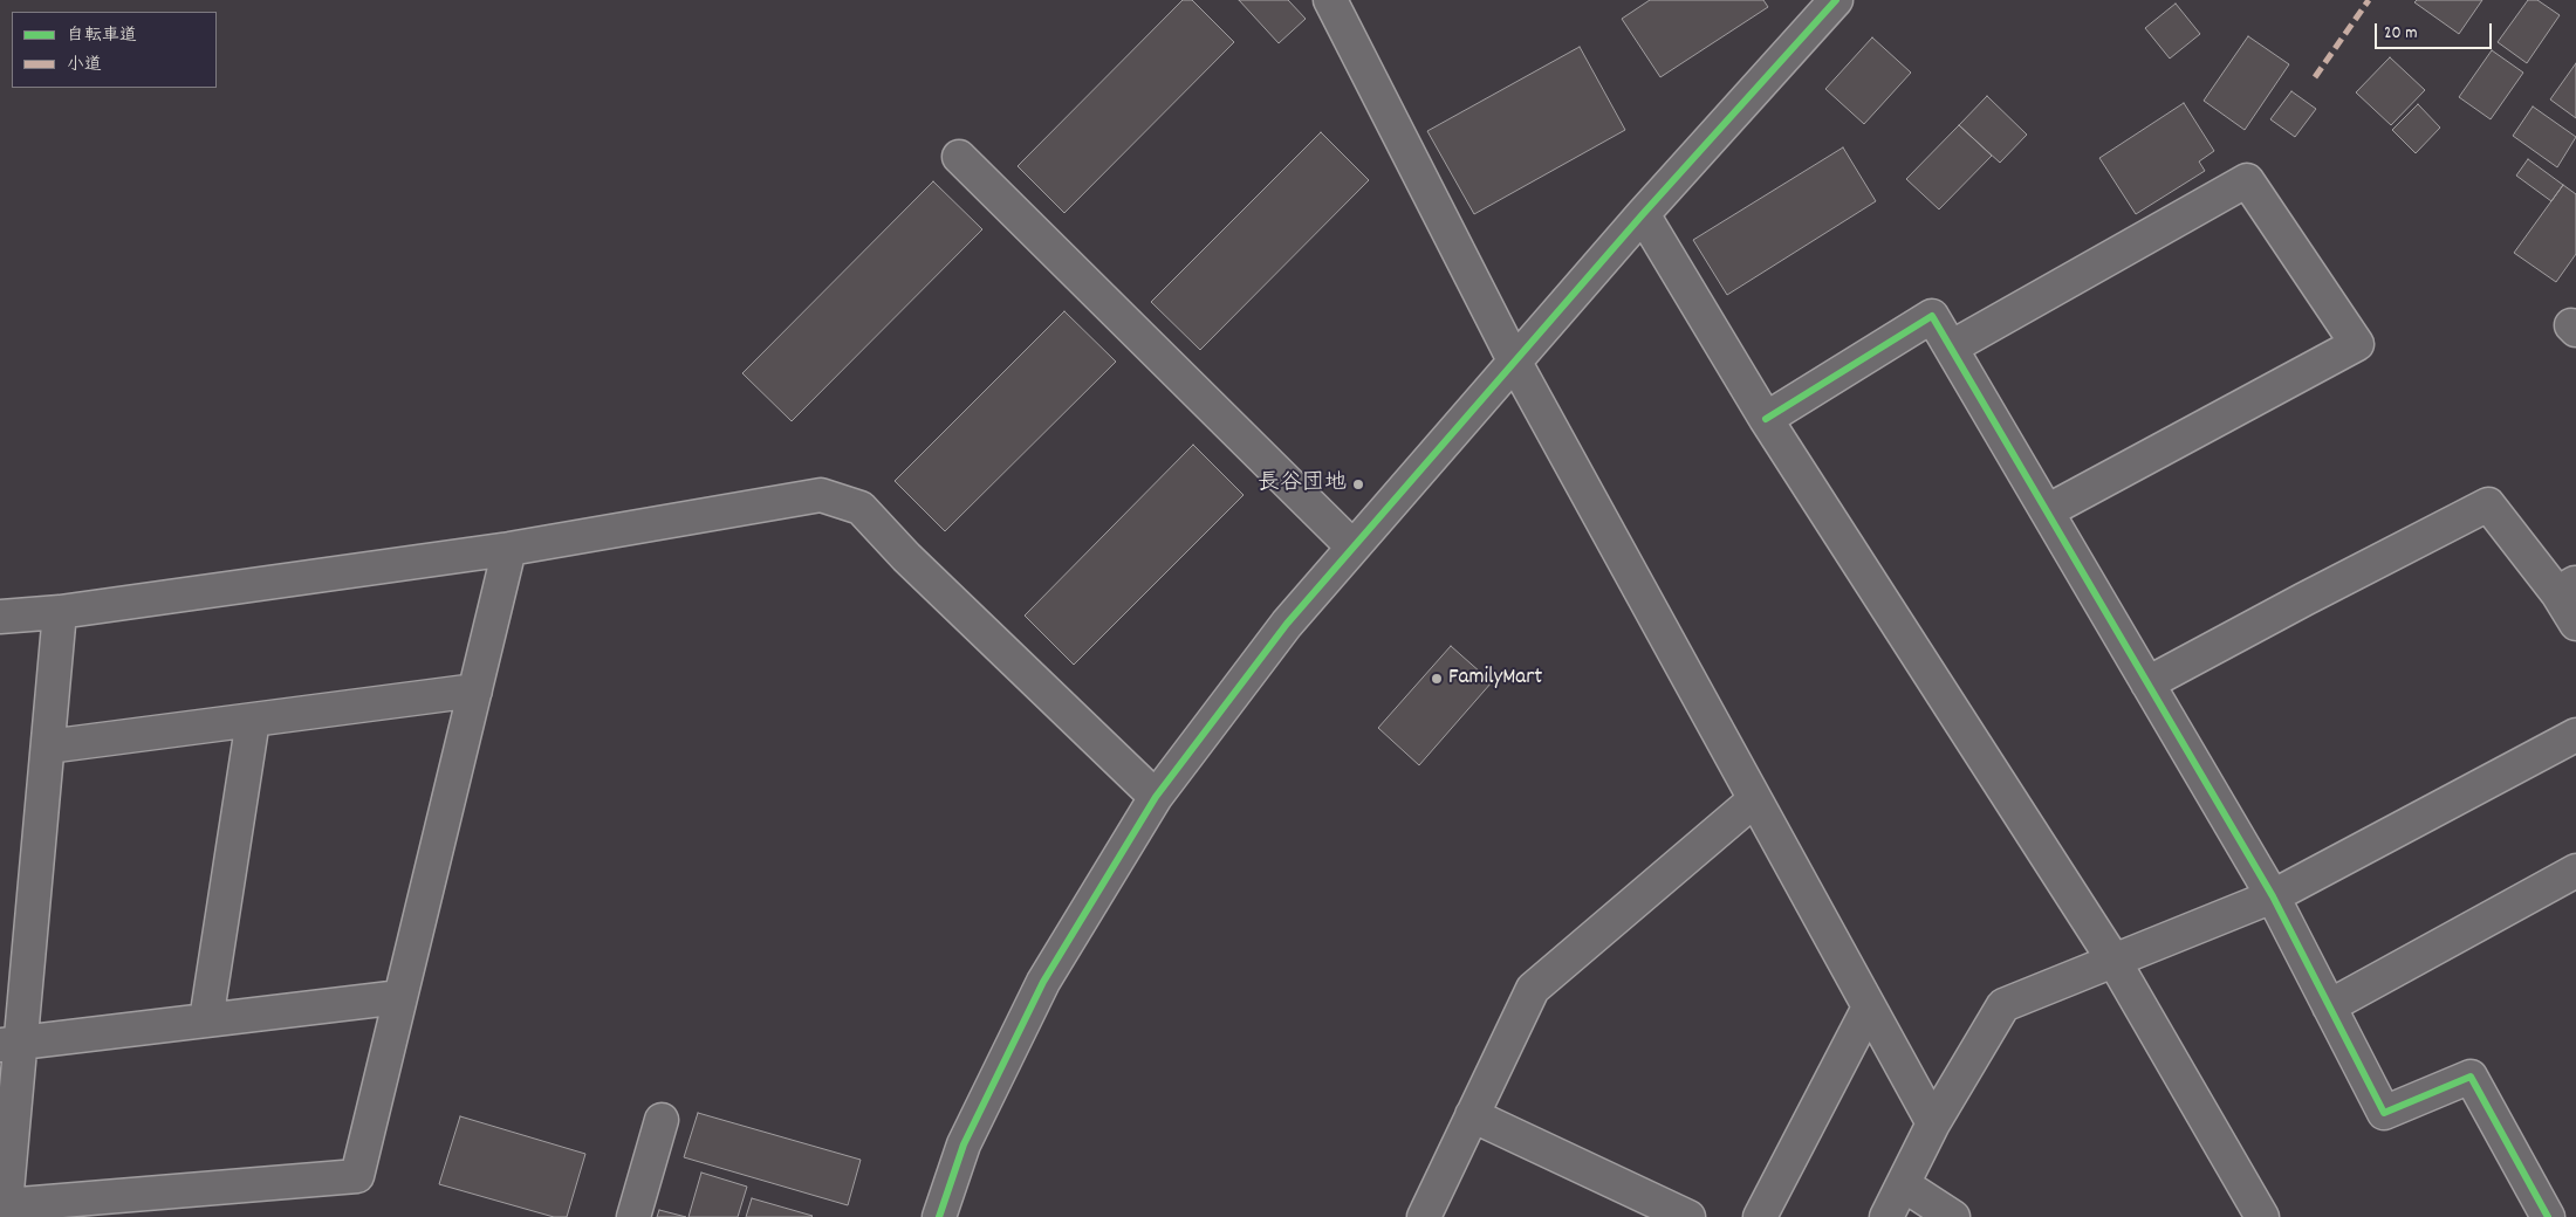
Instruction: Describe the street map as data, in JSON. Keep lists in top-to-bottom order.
{
  "places": ["長谷団地", "FamilyMart"],
  "legend": ["自転車道", "小道"],
  "scale_bar": "20 m"
}
